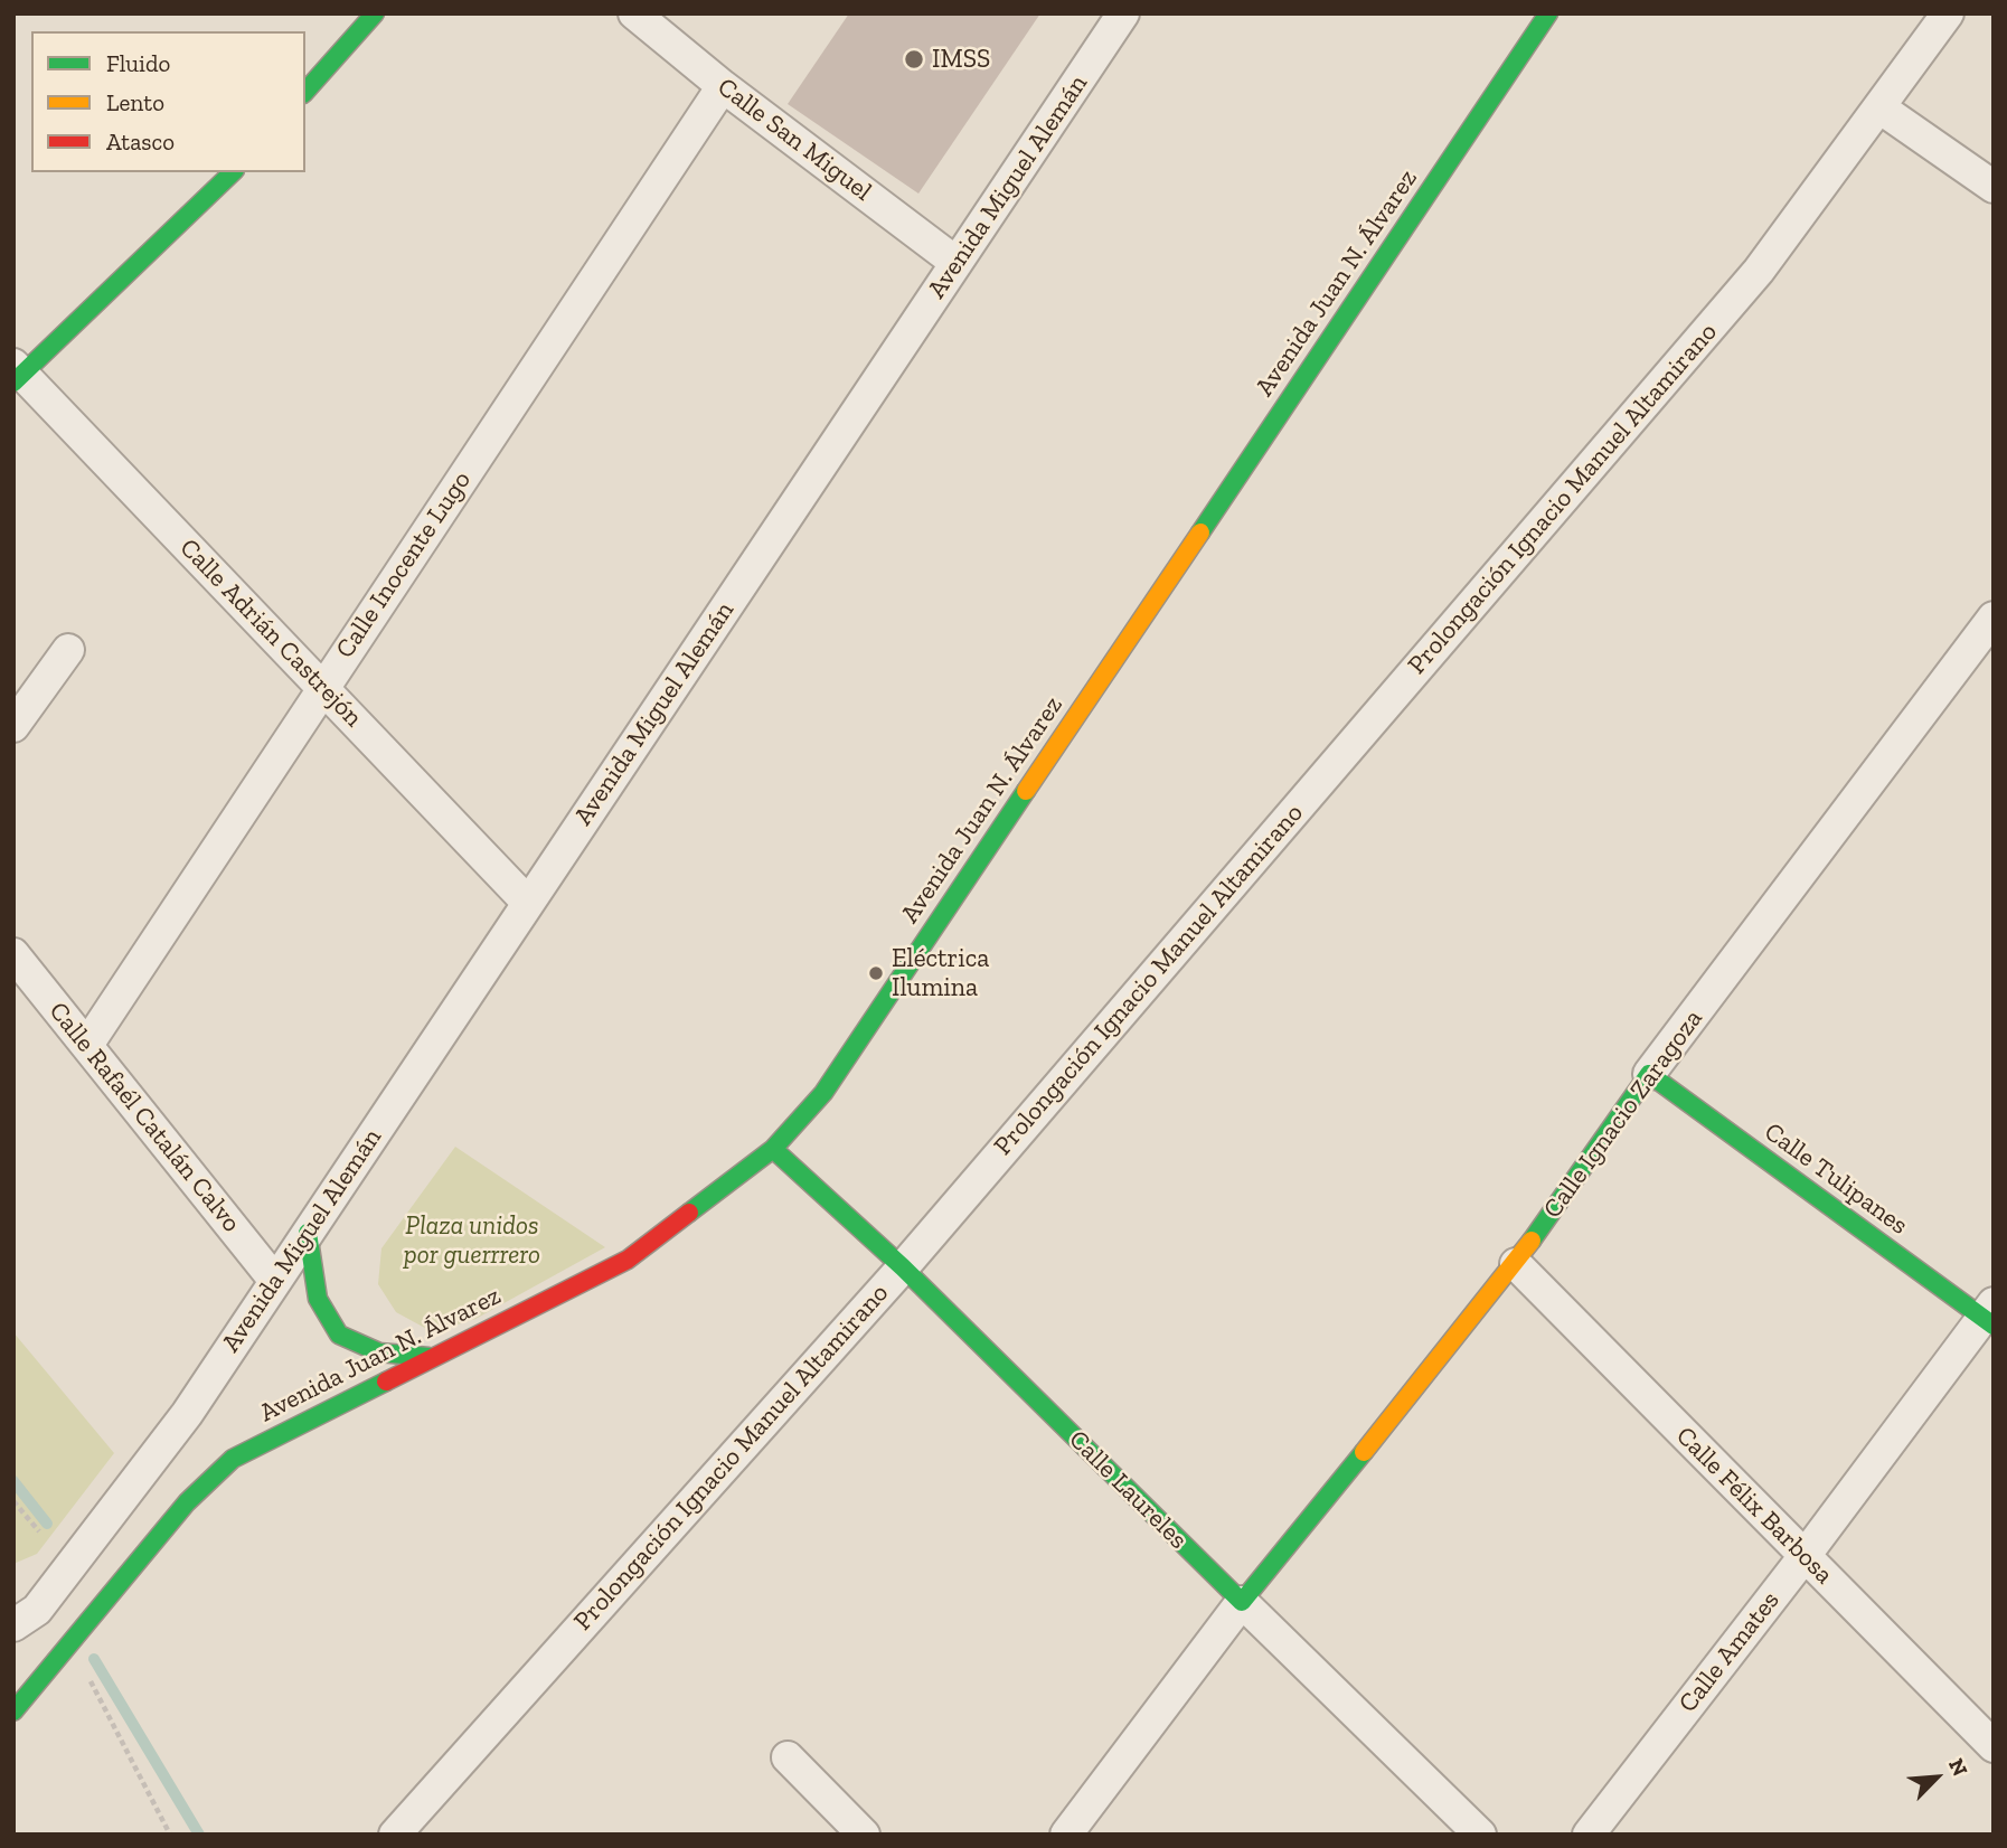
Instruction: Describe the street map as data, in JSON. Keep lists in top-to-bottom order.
{
  "streets": {
    "main road": [
      "Avenida Juan N. Álvarez",
      "Calle Ignacio Zaragoza",
      "Calle Tulipanes",
      "Calle Laureles"
    ],
    "street": [
      "Calle San Miguel",
      "Avenida Miguel Alemán",
      "Prolongación Ignacio Manuel Altamirano",
      "Calle Inocente Lugo",
      "Calle Adrián Castrejón",
      "Calle Rafaél Catalán Calvo",
      "Calle Félix Barbosa",
      "Calle Amates"
    ]
  },
  "crossings": [
    ["Calle San Miguel", "Avenida Miguel Alemán"],
    ["Calle San Miguel", "Calle Inocente Lugo"],
    ["Avenida Miguel Alemán", "Calle Adrián Castrejón"],
    ["Avenida Miguel Alemán", "Calle Rafaél Catalán Calvo"],
    ["Avenida Juan N. Álvarez", "Calle Laureles"],
    ["Prolongación Ignacio Manuel Altamirano", "Calle Laureles"],
    ["Calle Inocente Lugo", "Calle Adrián Castrejón"],
    ["Calle Inocente Lugo", "Calle Rafaél Catalán Calvo"],
    ["Calle Ignacio Zaragoza", "Calle Tulipanes"],
    ["Calle Ignacio Zaragoza", "Calle Laureles"],
    ["Calle Ignacio Zaragoza", "Calle Félix Barbosa"],
    ["Calle Tulipanes", "Calle Amates"],
    ["Calle Félix Barbosa", "Calle Amates"]
  ],
  "parks": ["Plaza unidos por guerrrero"],
  "places": ["IMSS", "Eléctrica Ilumina"],
  "legend": ["Fluido", "Lento", "Atasco"],
  "north": "top right"
}
